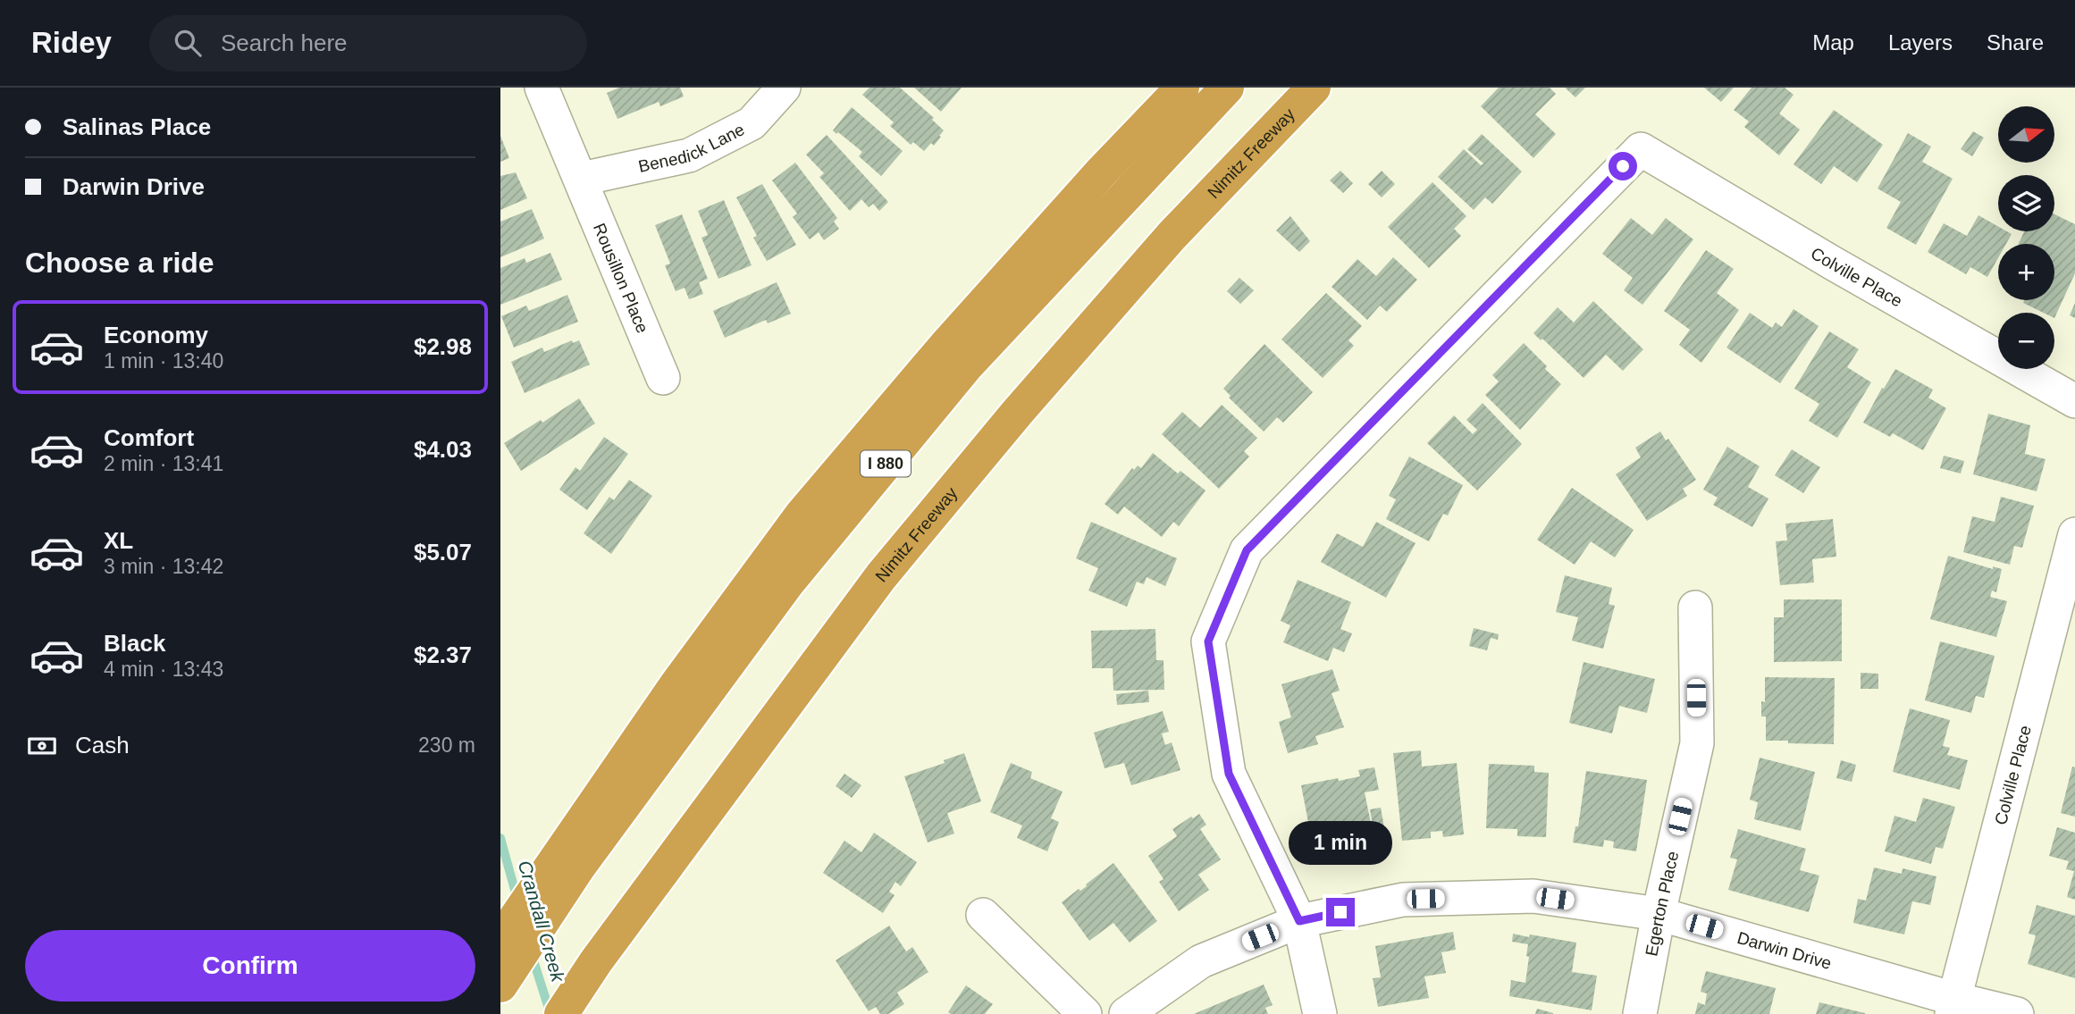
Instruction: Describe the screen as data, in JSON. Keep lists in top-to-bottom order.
{
  "streets": {
    "highway": ["Nimitz Freeway", "I 880"],
    "street": [
      "Benedick Lane",
      "Colville Place",
      "Rousillon Place",
      "Egerton Place",
      "Darwin Drive"
    ]
  },
  "crossings": [
    ["Benedick Lane", "Rousillon Place"],
    ["Colville Place", "Darwin Drive"],
    ["Egerton Place", "Darwin Drive"]
  ],
  "water": ["Crandall Creek"],
  "north": "right",
  "page": {
    "header": "Ridey",
    "search": "Search here",
    "nav": ["Map", "Layers", "Share"],
    "banner": ["Salinas Place", "Darwin Drive"],
    "map_buttons": ["+", "−"],
    "heading": "Choose a ride",
    "list": [
      {
        "name": "Economy",
        "note": "1 min · 13:40",
        "value": "$2.98"
      },
      {
        "name": "Comfort",
        "note": "2 min · 13:41",
        "value": "$4.03"
      },
      {
        "name": "XL",
        "note": "3 min · 13:42",
        "value": "$5.07"
      },
      {
        "name": "Black",
        "note": "4 min · 13:43",
        "value": "$2.37"
      }
    ],
    "pay": ["Cash", "230 m"],
    "bubble": "1 min",
    "buttons": "Confirm"
  }
}
